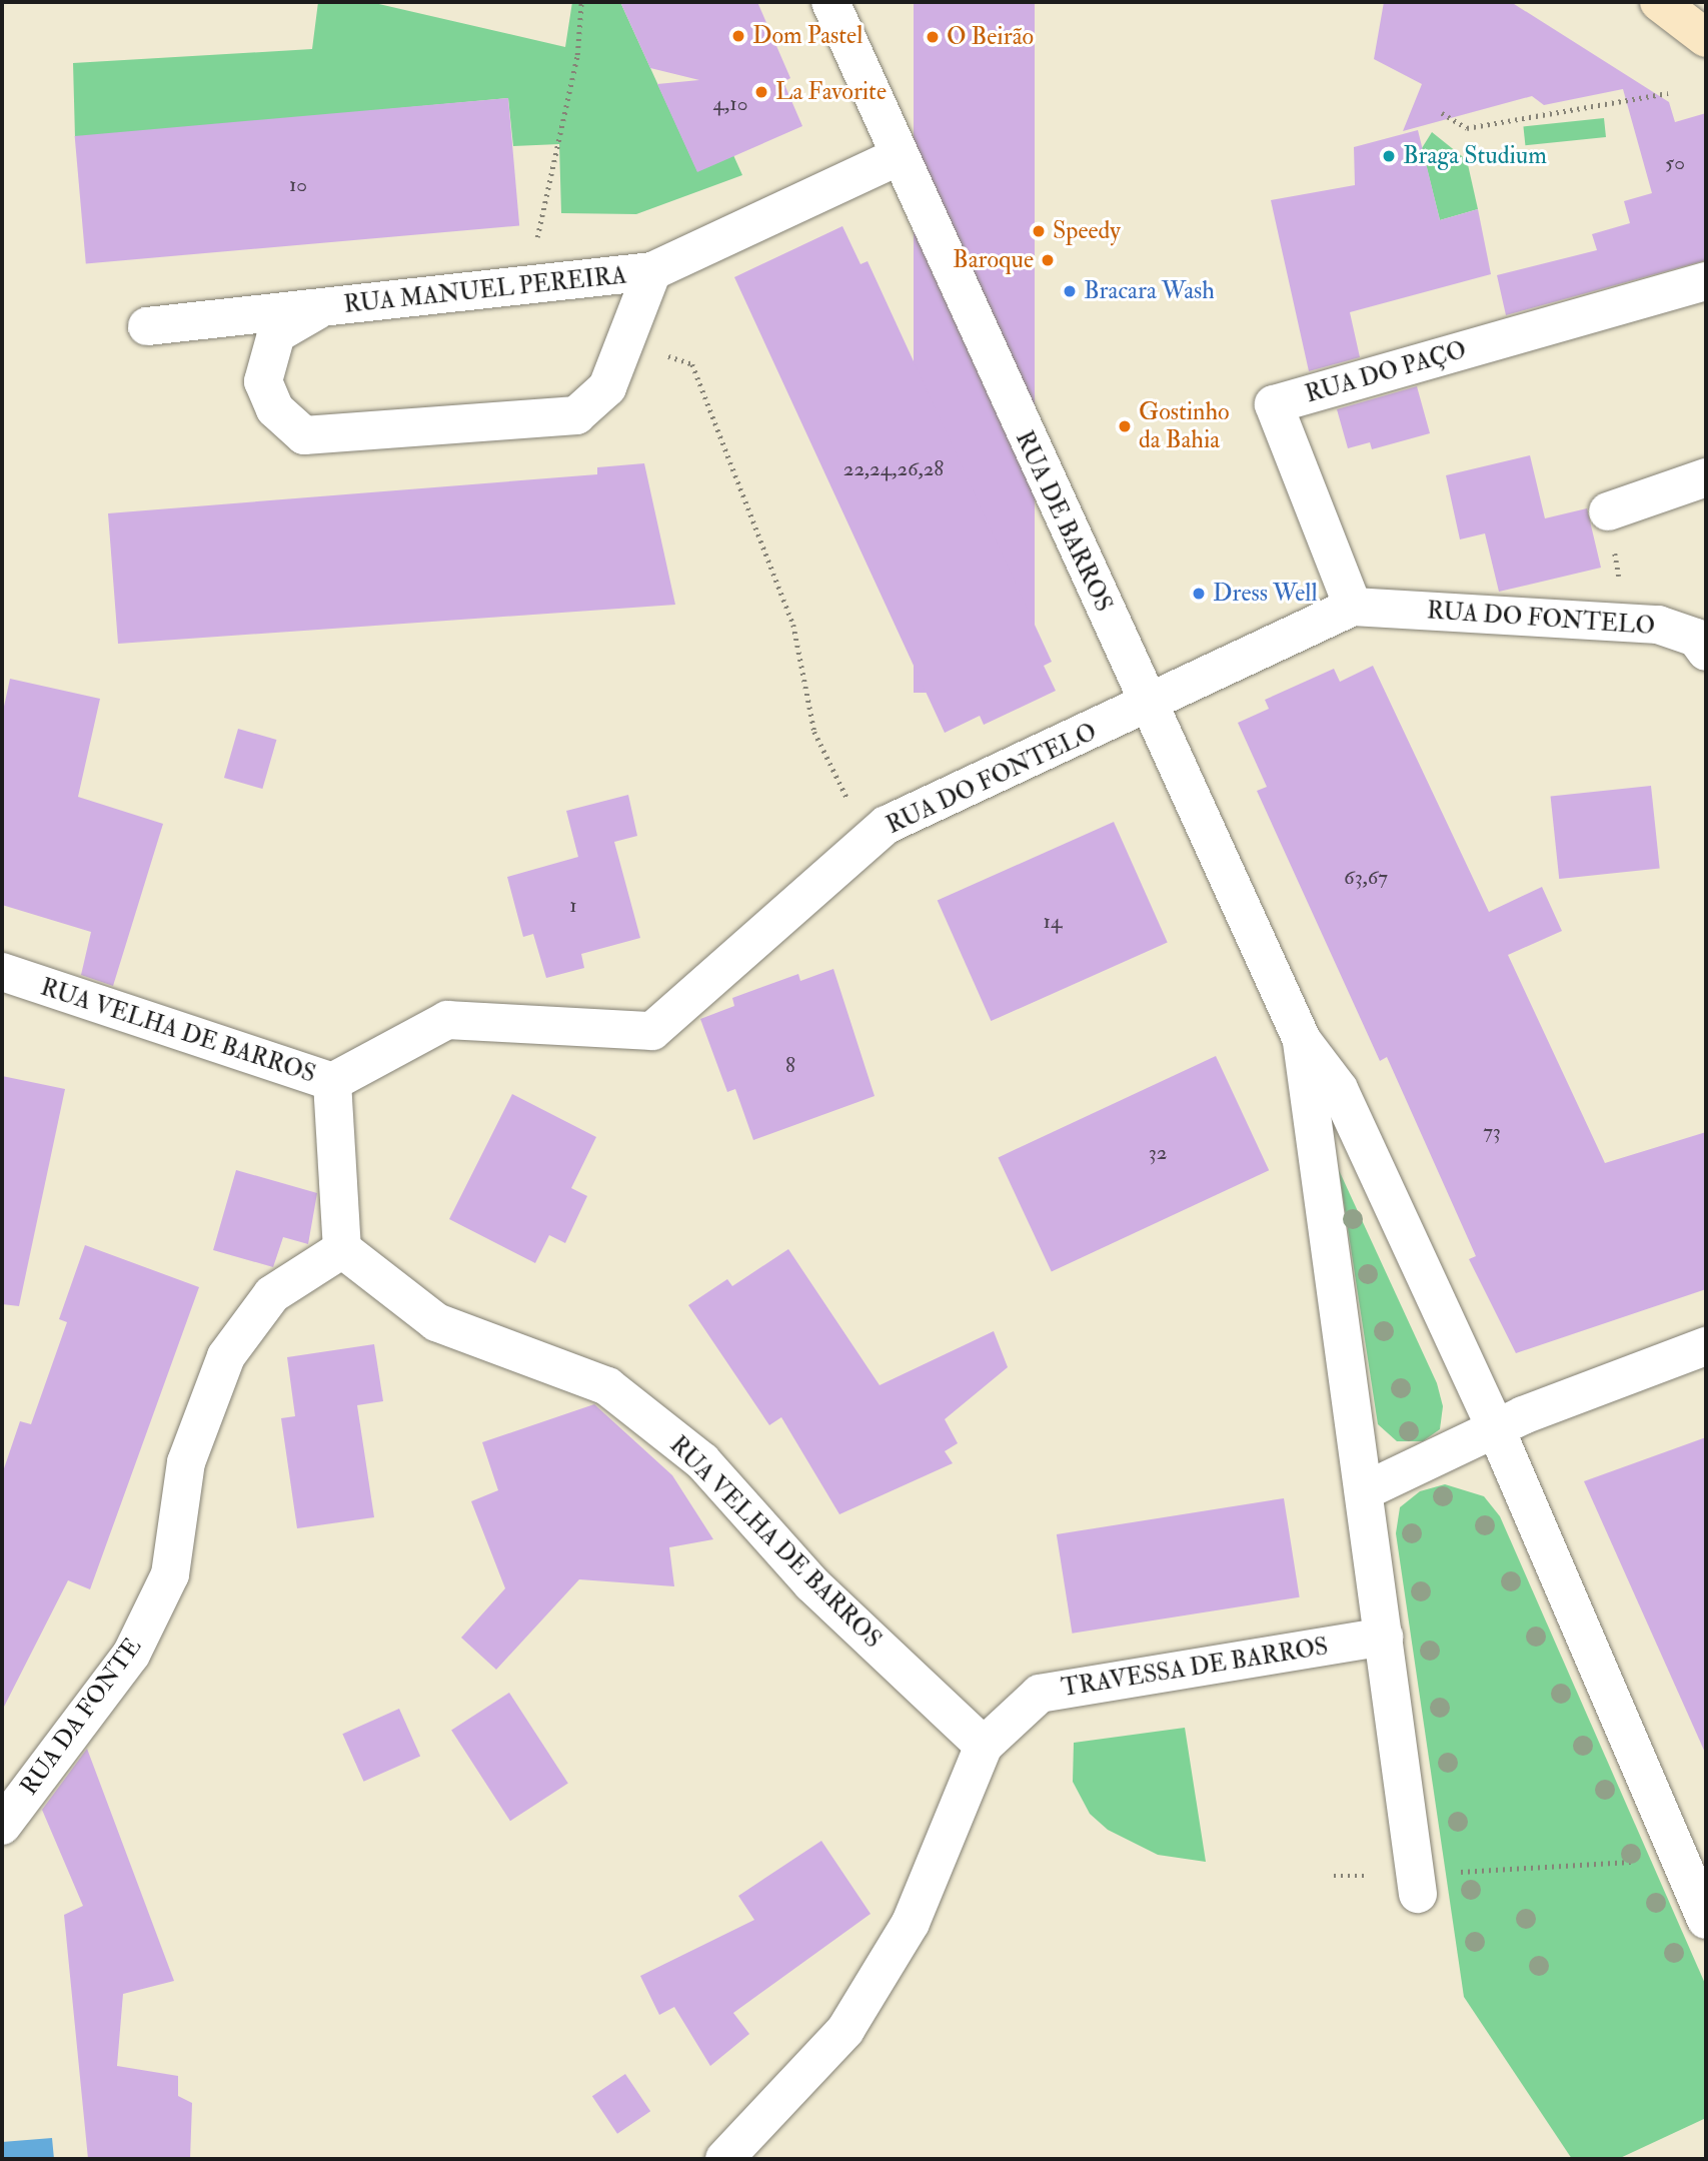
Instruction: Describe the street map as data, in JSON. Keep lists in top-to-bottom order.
{
  "streets": {
    "street": [
      "RUA MANUEL PEREIRA",
      "RUA DO PAÇO",
      "RUA DE BARROS",
      "RUA DO FONTELO",
      "RUA VELHA DE BARROS",
      "TRAVESSA DE BARROS",
      "RUA DA FONTE"
    ]
  },
  "crossings": [
    ["RUA MANUEL PEREIRA", "RUA DE BARROS"],
    ["RUA DO PAÇO", "RUA DO FONTELO"],
    ["RUA DE BARROS", "RUA DO FONTELO"],
    ["RUA DO FONTELO", "RUA VELHA DE BARROS"],
    ["RUA VELHA DE BARROS", "TRAVESSA DE BARROS"],
    ["RUA VELHA DE BARROS", "RUA DA FONTE"]
  ],
  "places": [
    "Dom Pastel",
    "O Beirão",
    "La Favorite",
    "Braga Studium",
    "Speedy",
    "Baroque",
    "Bracara Wash",
    "Gostinho da Bahia",
    "Dress Well"
  ],
  "house_numbers": [
    "4,10",
    "50",
    "10",
    "22,24,26,28",
    "63,67",
    "1",
    "14",
    "8",
    "73",
    "32"
  ]
}
